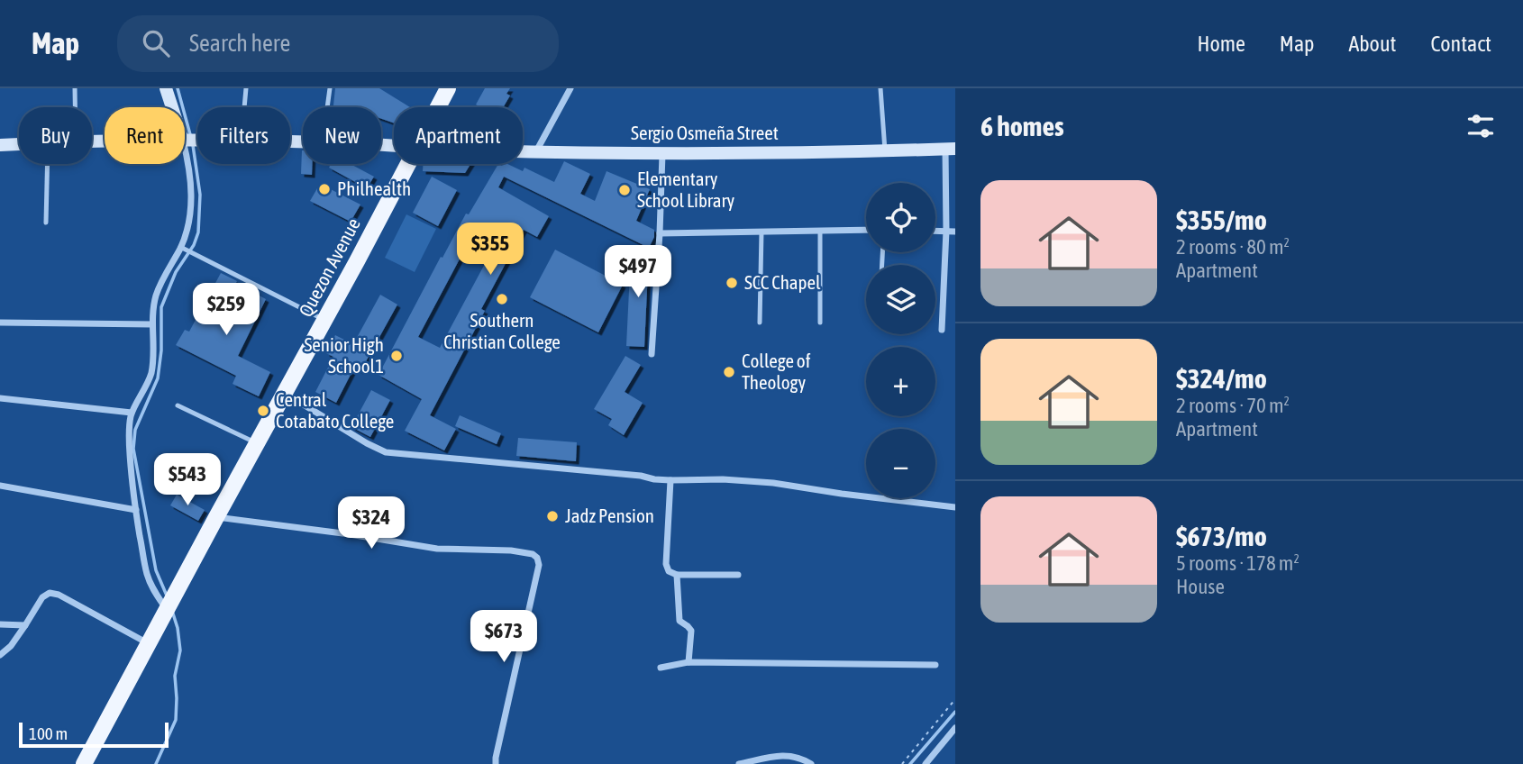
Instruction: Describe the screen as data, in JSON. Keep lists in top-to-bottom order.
{
  "streets": {
    "main road": ["Quezon Avenue"],
    "street": ["Sergio Osmeña Street"]
  },
  "places": [
    "Philhealth",
    "Elementary School Library",
    "SCC Chapel",
    "Southern Christian College",
    "Senior High School1",
    "College of Theology",
    "Central Cotabato College",
    "Jadz Pension"
  ],
  "scale_bar": "100 m",
  "page": {
    "header": "Map",
    "search": "Search here",
    "nav": [
      "Home",
      "Map",
      "About",
      "Contact"
    ],
    "heading": "6 homes",
    "chip": [
      "Buy",
      "Rent",
      "Filters",
      "New",
      "Apartment"
    ],
    "list": [
      {
        "name": "$355/mo",
        "note": "2 rooms · 80 m² · Apartment"
      },
      {
        "name": "$324/mo",
        "note": "2 rooms · 70 m² · Apartment"
      },
      {
        "name": "$673/mo",
        "note": "5 rooms · 178 m² · House"
      }
    ],
    "map_buttons": ["+", "−"],
    "price": [
      "$355",
      "$497",
      "$259",
      "$543",
      "$324",
      "$673"
    ],
    "scale": "100 m"
  }
}
